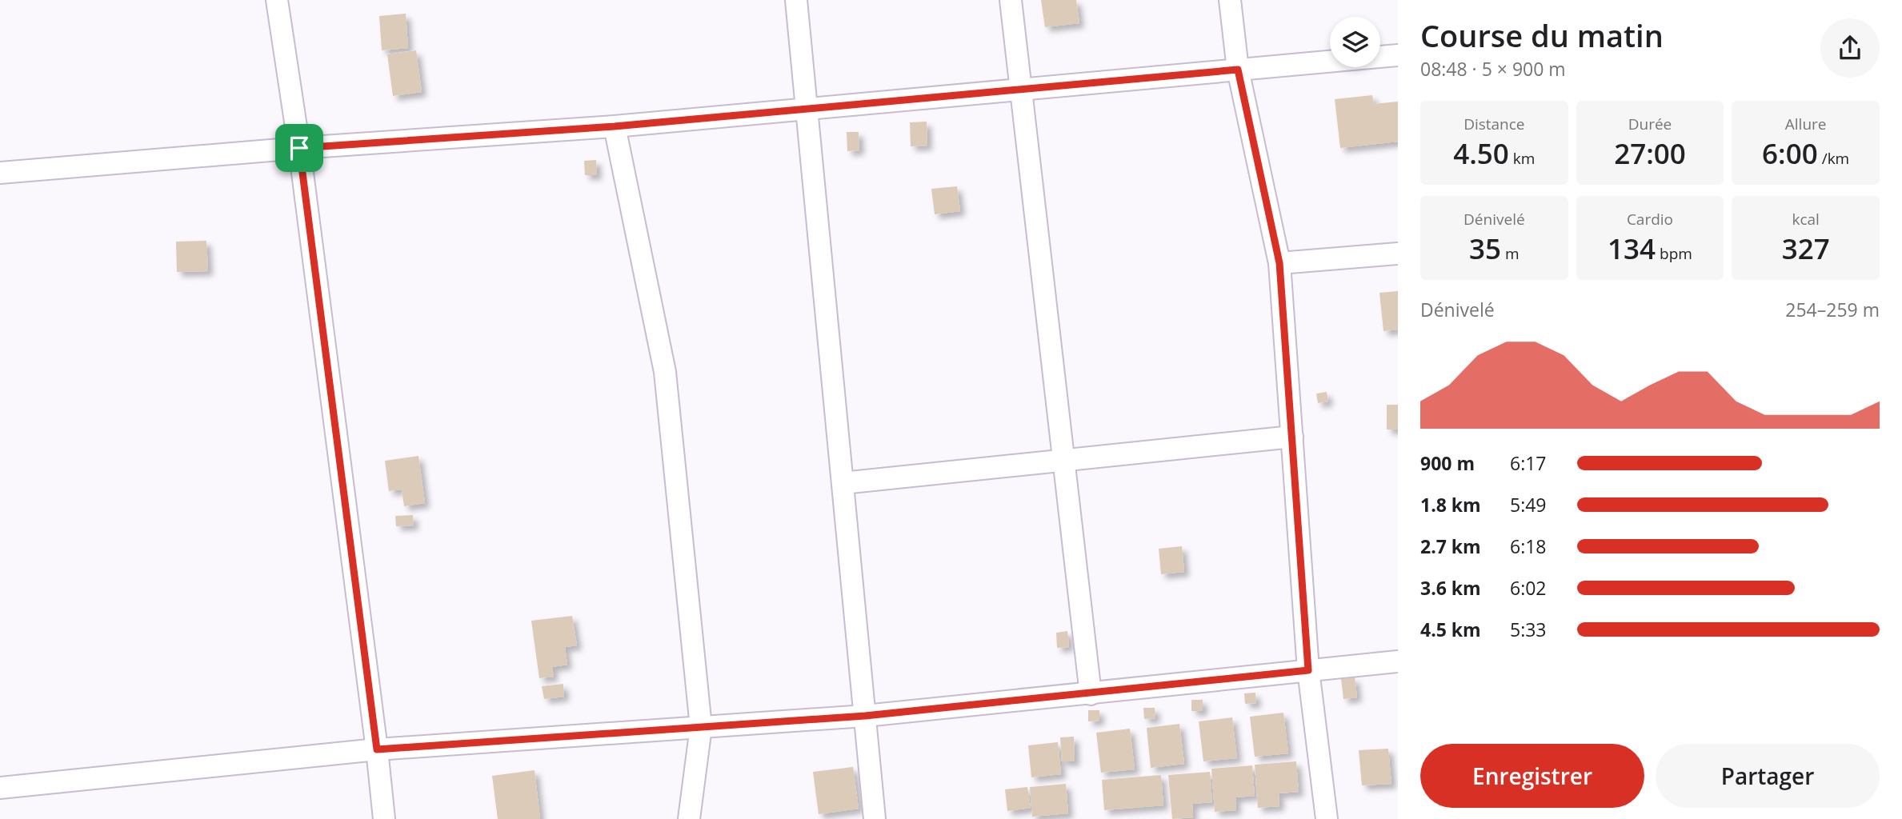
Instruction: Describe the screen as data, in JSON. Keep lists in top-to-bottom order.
{
  "page": {
    "heading": ["Course du matin", "08:48 · 5 × 900 m"],
    "stats": [
      ["Distance", "4.50 km"],
      ["Durée", "27:00"],
      ["Allure", "6:00 /km"],
      ["Dénivelé", "35 m"],
      ["Cardio", "134 bpm"],
      ["kcal", "327"]
    ],
    "chart": ["Dénivelé", "254–259 m"],
    "list": [
      {
        "name": "900 m",
        "note": "6:17"
      },
      {
        "name": "1.8 km",
        "note": "5:49"
      },
      {
        "name": "2.7 km",
        "note": "6:18"
      },
      {
        "name": "3.6 km",
        "note": "6:02"
      },
      {
        "name": "4.5 km",
        "note": "5:33"
      }
    ],
    "buttons": ["Enregistrer", "Partager"]
  }
}
